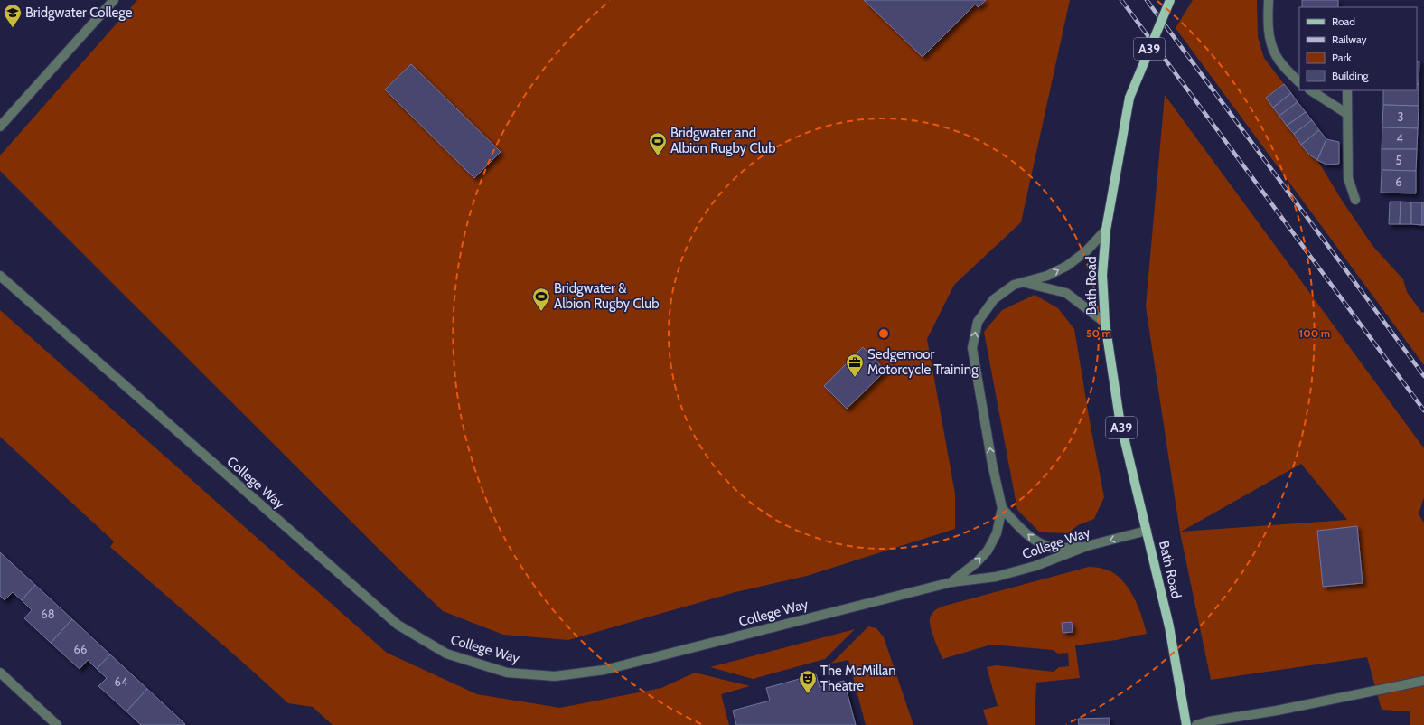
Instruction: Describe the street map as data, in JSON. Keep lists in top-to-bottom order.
{
  "streets": {
    "main road": ["A39", "Bath Road"],
    "street": ["College Way"]
  },
  "crossings": [
    ["Bath Road", "College Way"]
  ],
  "places": {
    "school or university": ["Bridgwater College"],
    "sports": ["Bridgwater and Albion Rugby Club", "Bridgwater & Albion Rugby Club"],
    "office": ["Sedgemoor Motorcycle Training"],
    "theatre": ["The McMillan Theatre"]
  },
  "house_numbers": [
    "3",
    "4",
    "5",
    "6",
    "68",
    "66",
    "64"
  ],
  "legend": [
    "Road",
    "Railway",
    "Park",
    "Building"
  ],
  "rings": ["50 m", "100 m"]
}
